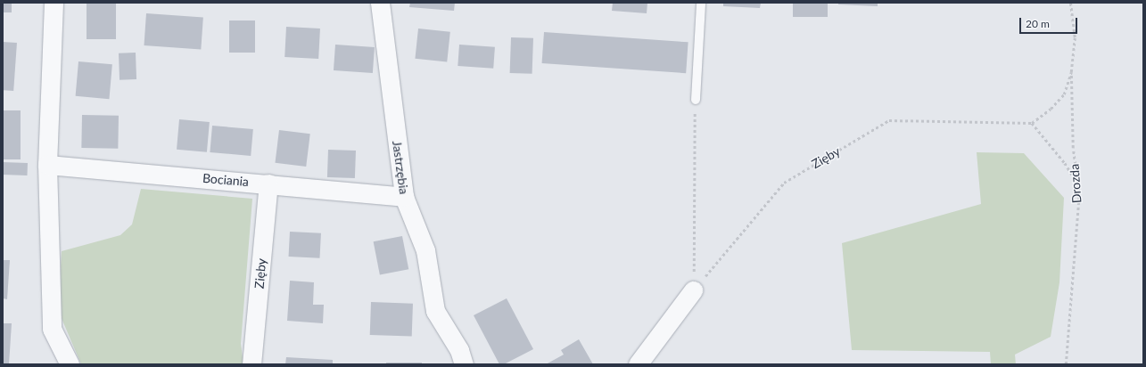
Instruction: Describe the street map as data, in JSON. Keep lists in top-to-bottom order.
{
  "streets": {
    "street": ["Zięby", "Jastrzębia", "Bociania"],
    "path": ["Drozda"]
  },
  "crossings": [
    ["Zięby", "Bociania"],
    ["Jastrzębia", "Bociania"]
  ],
  "scale_bar": "20 m"
}
